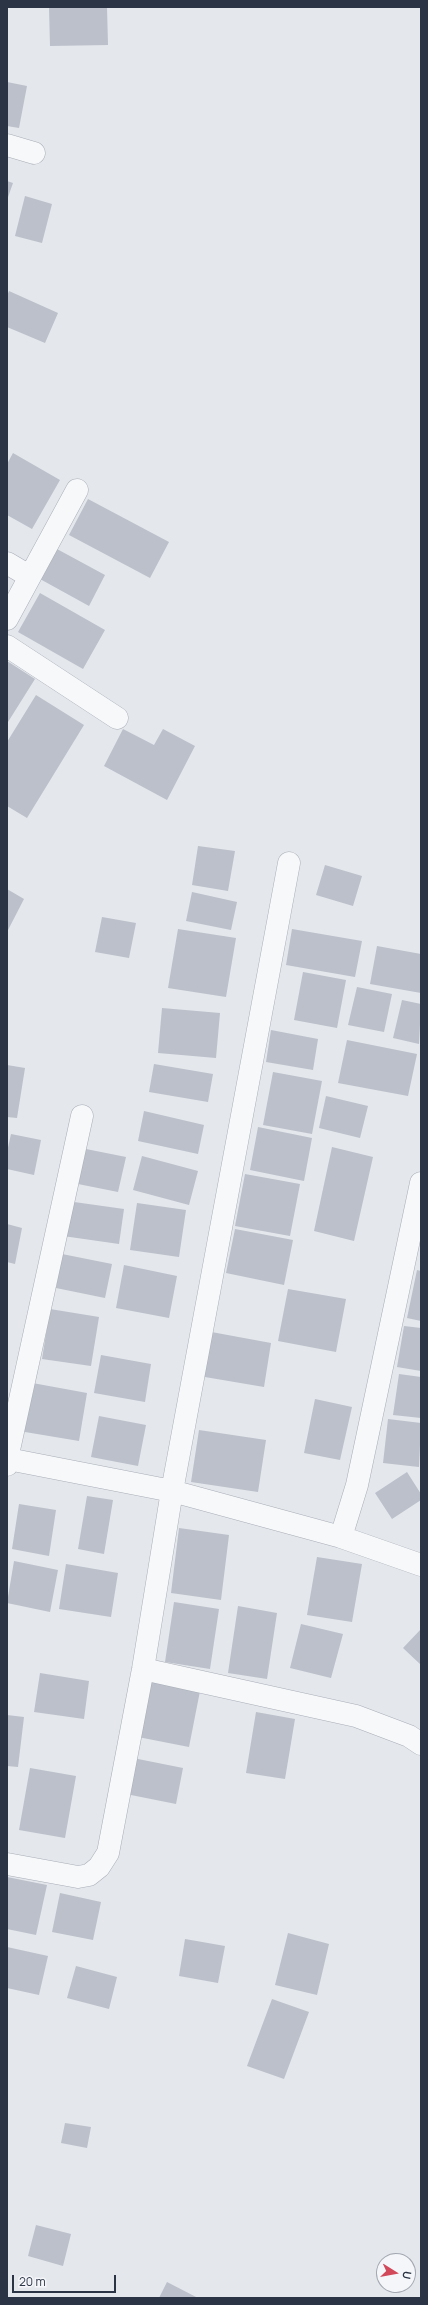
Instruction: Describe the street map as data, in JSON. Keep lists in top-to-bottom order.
{
  "scale_bar": "20 m",
  "north": "right"
}
